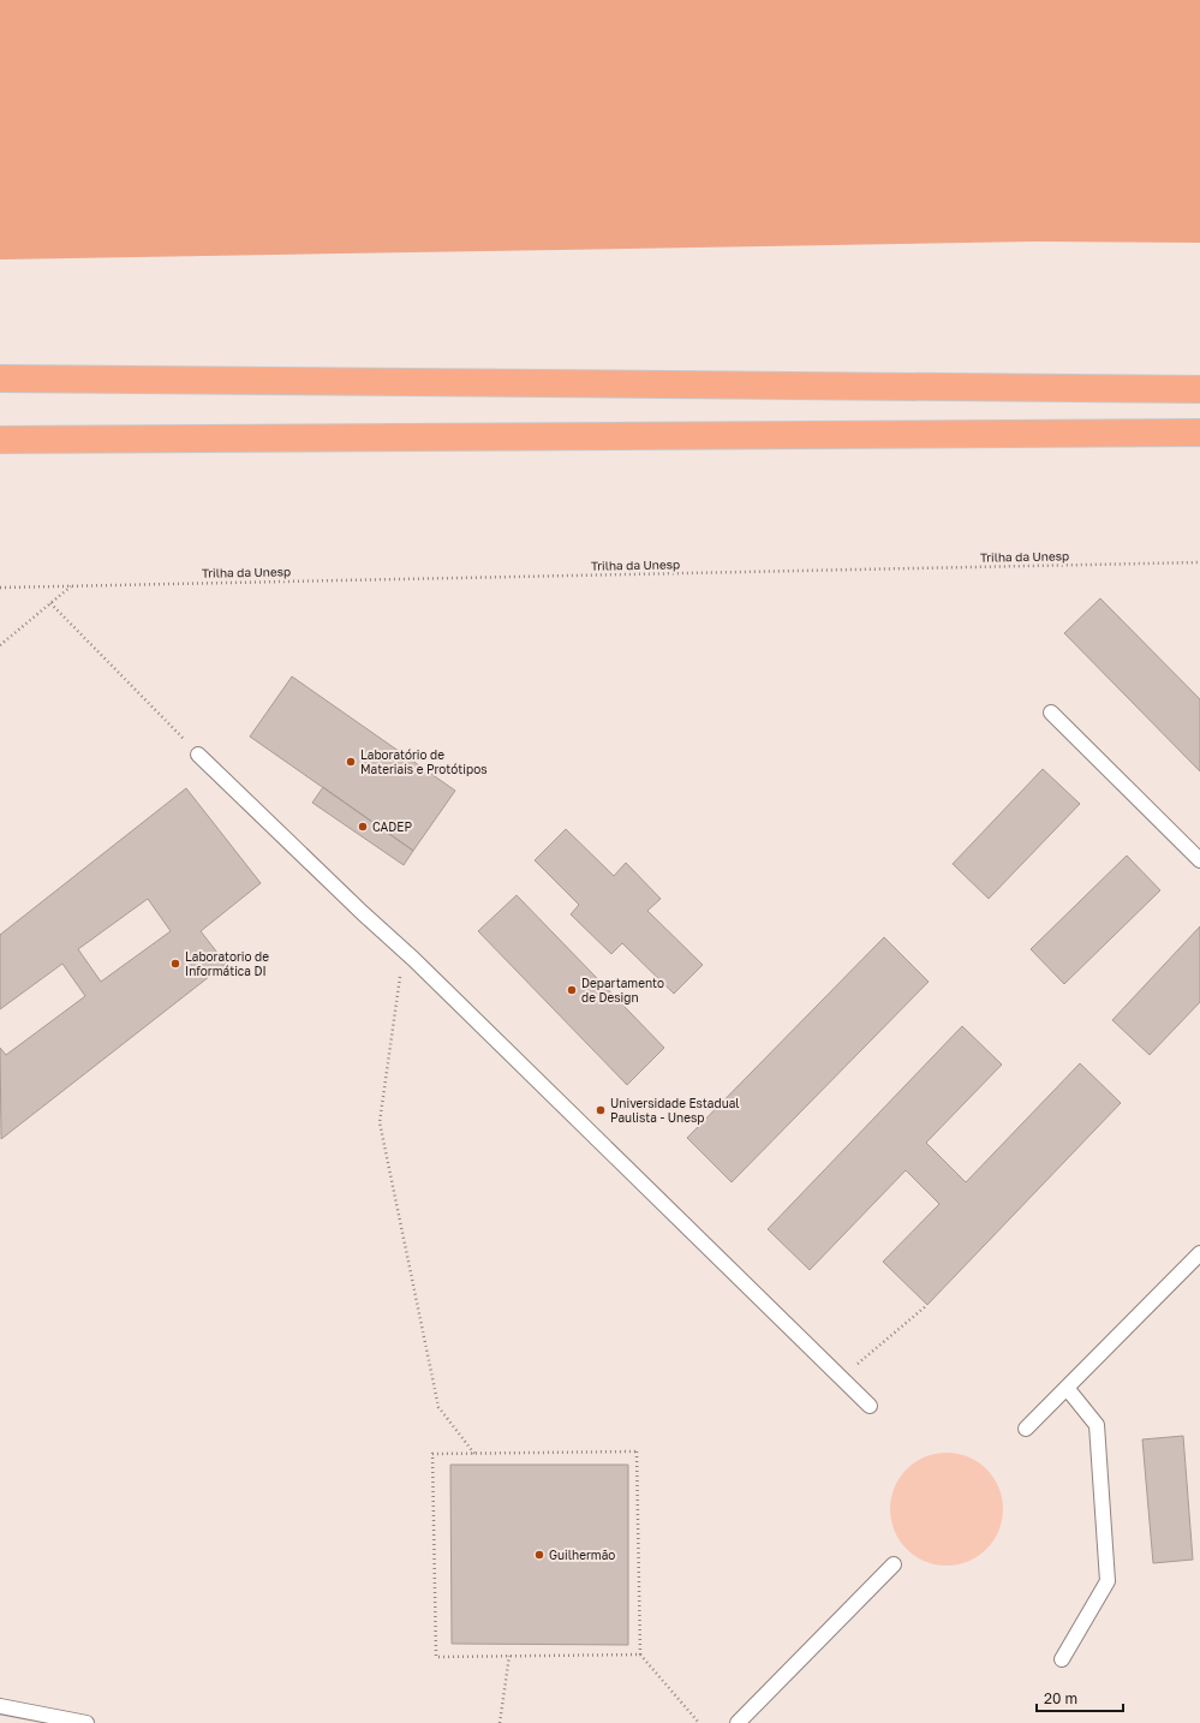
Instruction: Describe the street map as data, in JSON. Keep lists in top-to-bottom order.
{
  "streets": {
    "path": ["Trilha da Unesp"]
  },
  "places": [
    "Laboratório de Materiais e Protótipos",
    "CADEP",
    "Laboratorio de Informática DI",
    "Departamento de Design",
    "Universidade Estadual Paulista - Unesp",
    "Guilhermão"
  ],
  "scale_bar": "20 m"
}
